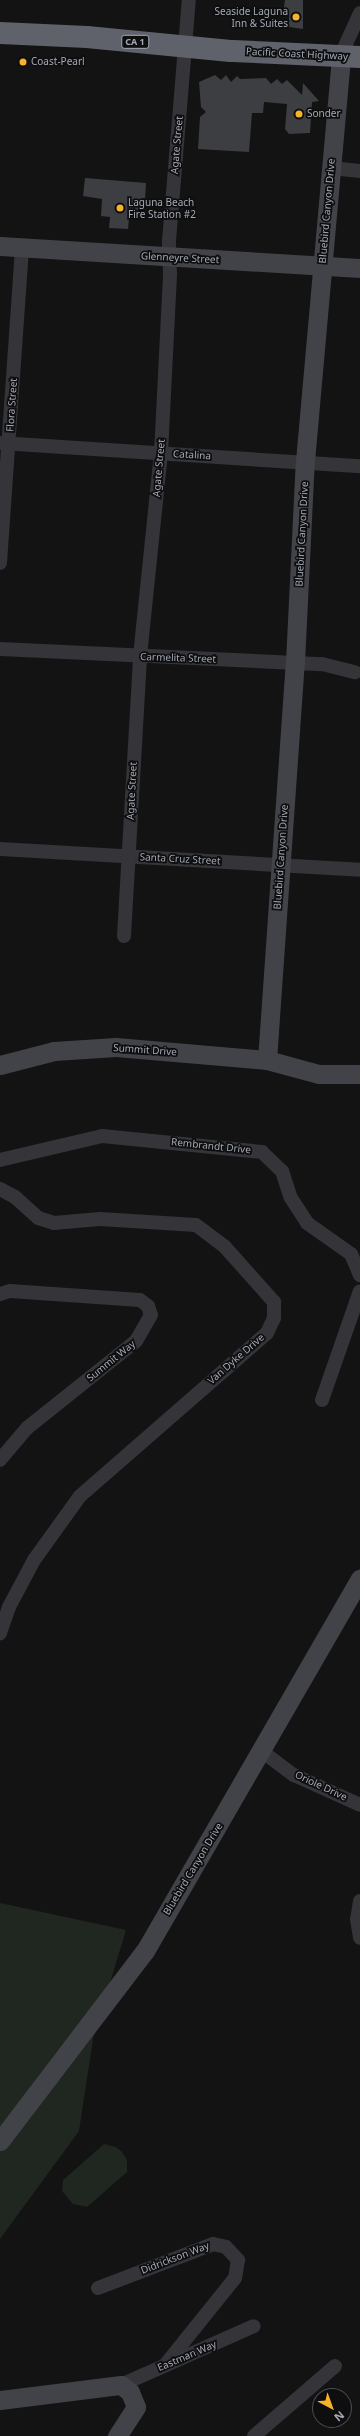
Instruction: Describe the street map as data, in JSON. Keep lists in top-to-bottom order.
{
  "streets": {
    "highway": ["CA 1", "Pacific Coast Highway"],
    "street": [
      "Agate Street",
      "Bluebird Canyon Drive",
      "Glenneyre Street",
      "Flora Street",
      "Catalina",
      "Carmelita Street",
      "Santa Cruz Street",
      "Summit Drive",
      "Rembrandt Drive",
      "Van Dyke Drive",
      "Summit Way",
      "Oriole Drive",
      "Didrickson Way",
      "Eastman Way"
    ]
  },
  "crossings": [
    ["Pacific Coast Highway", "Agate Street"],
    ["Pacific Coast Highway", "Bluebird Canyon Drive"],
    ["Agate Street", "Glenneyre Street"],
    ["Agate Street", "Catalina"],
    ["Agate Street", "Carmelita Street"],
    ["Agate Street", "Santa Cruz Street"],
    ["Bluebird Canyon Drive", "Glenneyre Street"],
    ["Bluebird Canyon Drive", "Catalina"],
    ["Bluebird Canyon Drive", "Carmelita Street"],
    ["Bluebird Canyon Drive", "Santa Cruz Street"],
    ["Bluebird Canyon Drive", "Summit Drive"],
    ["Bluebird Canyon Drive", "Oriole Drive"],
    ["Glenneyre Street", "Flora Street"],
    ["Flora Street", "Catalina"],
    ["Didrickson Way", "Eastman Way"]
  ],
  "places": [
    "Seaside Laguna Inn & Suites",
    "Coast-Pearl",
    "Sonder",
    "Laguna Beach Fire Station #2"
  ],
  "north": "bottom right"
}
